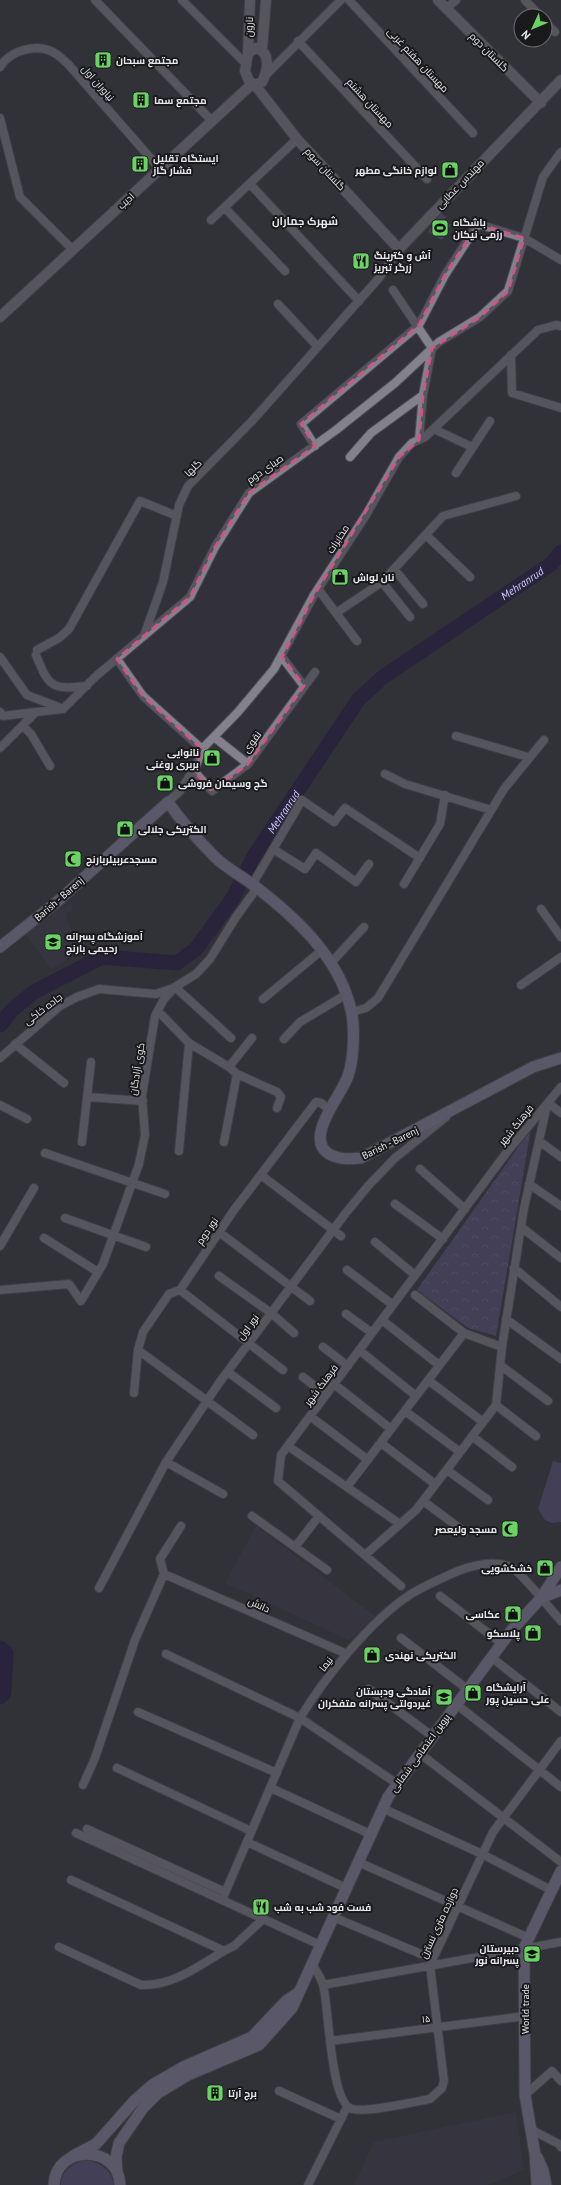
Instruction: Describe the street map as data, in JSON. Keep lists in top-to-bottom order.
{
  "streets": {
    "main road": ["Barish - Barenj", "پروین اعتصامی شمالی", "World trade"],
    "street": [
      "نارون",
      "گلستان دوم",
      "مهستان هفتم غربی",
      "نیاوران اول",
      "مهستان هشتم",
      "گلستان سوم",
      "مهندس عطایی",
      "ادیب",
      "گلها",
      "صبای دوم",
      "مخابرات",
      "نقوی",
      "جاده خاکی",
      "کوی آزادگان",
      "فرهنگ شهر",
      "نور دوم",
      "نور اول",
      "دانش",
      "نیما",
      "دوازده متری نسترن",
      "۱۵"
    ]
  },
  "crossings": [
    ["نارون", "گلستان سوم"],
    ["نارون", "ادیب"],
    ["گلستان دوم", "مهندس عطایی"],
    ["نیاوران اول", "ادیب"],
    ["گلستان سوم", "مهندس عطایی"],
    ["گلستان سوم", "ادیب"],
    ["مهندس عطایی", "گلها"],
    ["گلها", "صبای دوم"],
    ["مخابرات", "نقوی"],
    ["مخابرات", "Barish - Barenj"],
    ["Barish - Barenj", "کوی آزادگان"],
    ["Barish - Barenj", "نور دوم"],
    ["Barish - Barenj", "نور اول"],
    ["جاده خاکی", "کوی آزادگان"],
    ["دانش", "نیما"],
    ["نیما", "پروین اعتصامی شمالی"],
    ["دوازده متری نسترن", "۱۵"],
    ["World trade", "۱۵"]
  ],
  "districts": ["شهرک جماران"],
  "water": ["Mehranrud"],
  "places": {
    "building": [
      "مجتمع سبحان",
      "مجتمع سما",
      "ایستگاه تقلیل فشار گاز",
      "برج آرتا"
    ],
    "shop": [
      "لوازم خانگی مطهر",
      "نان لواش",
      "نانوایی بربری روغنی",
      "گچ وسیمان فروشی",
      "الکتریکی جلالی",
      "خشکشویی",
      "عکاسی",
      "پلاسکو",
      "الکتریکی نهندی",
      "آرایشگاه علی حسین پور"
    ],
    "sports": ["باشگاه رزمی نیکان"],
    "restaurant": ["آش و کترینگ زرگر تبریز", "فست فود شب به شب"],
    "mosque": ["مسجدعربیلربارنج", "مسجد ولیعصر"],
    "school or university": ["آموزشگاه پسرانه رحیمی بارنج", "آمادگی ودبستان غیردولتی پسرانه متفکران", "دبیرستان پسرانه نور"]
  },
  "north": "bottom left"
}
